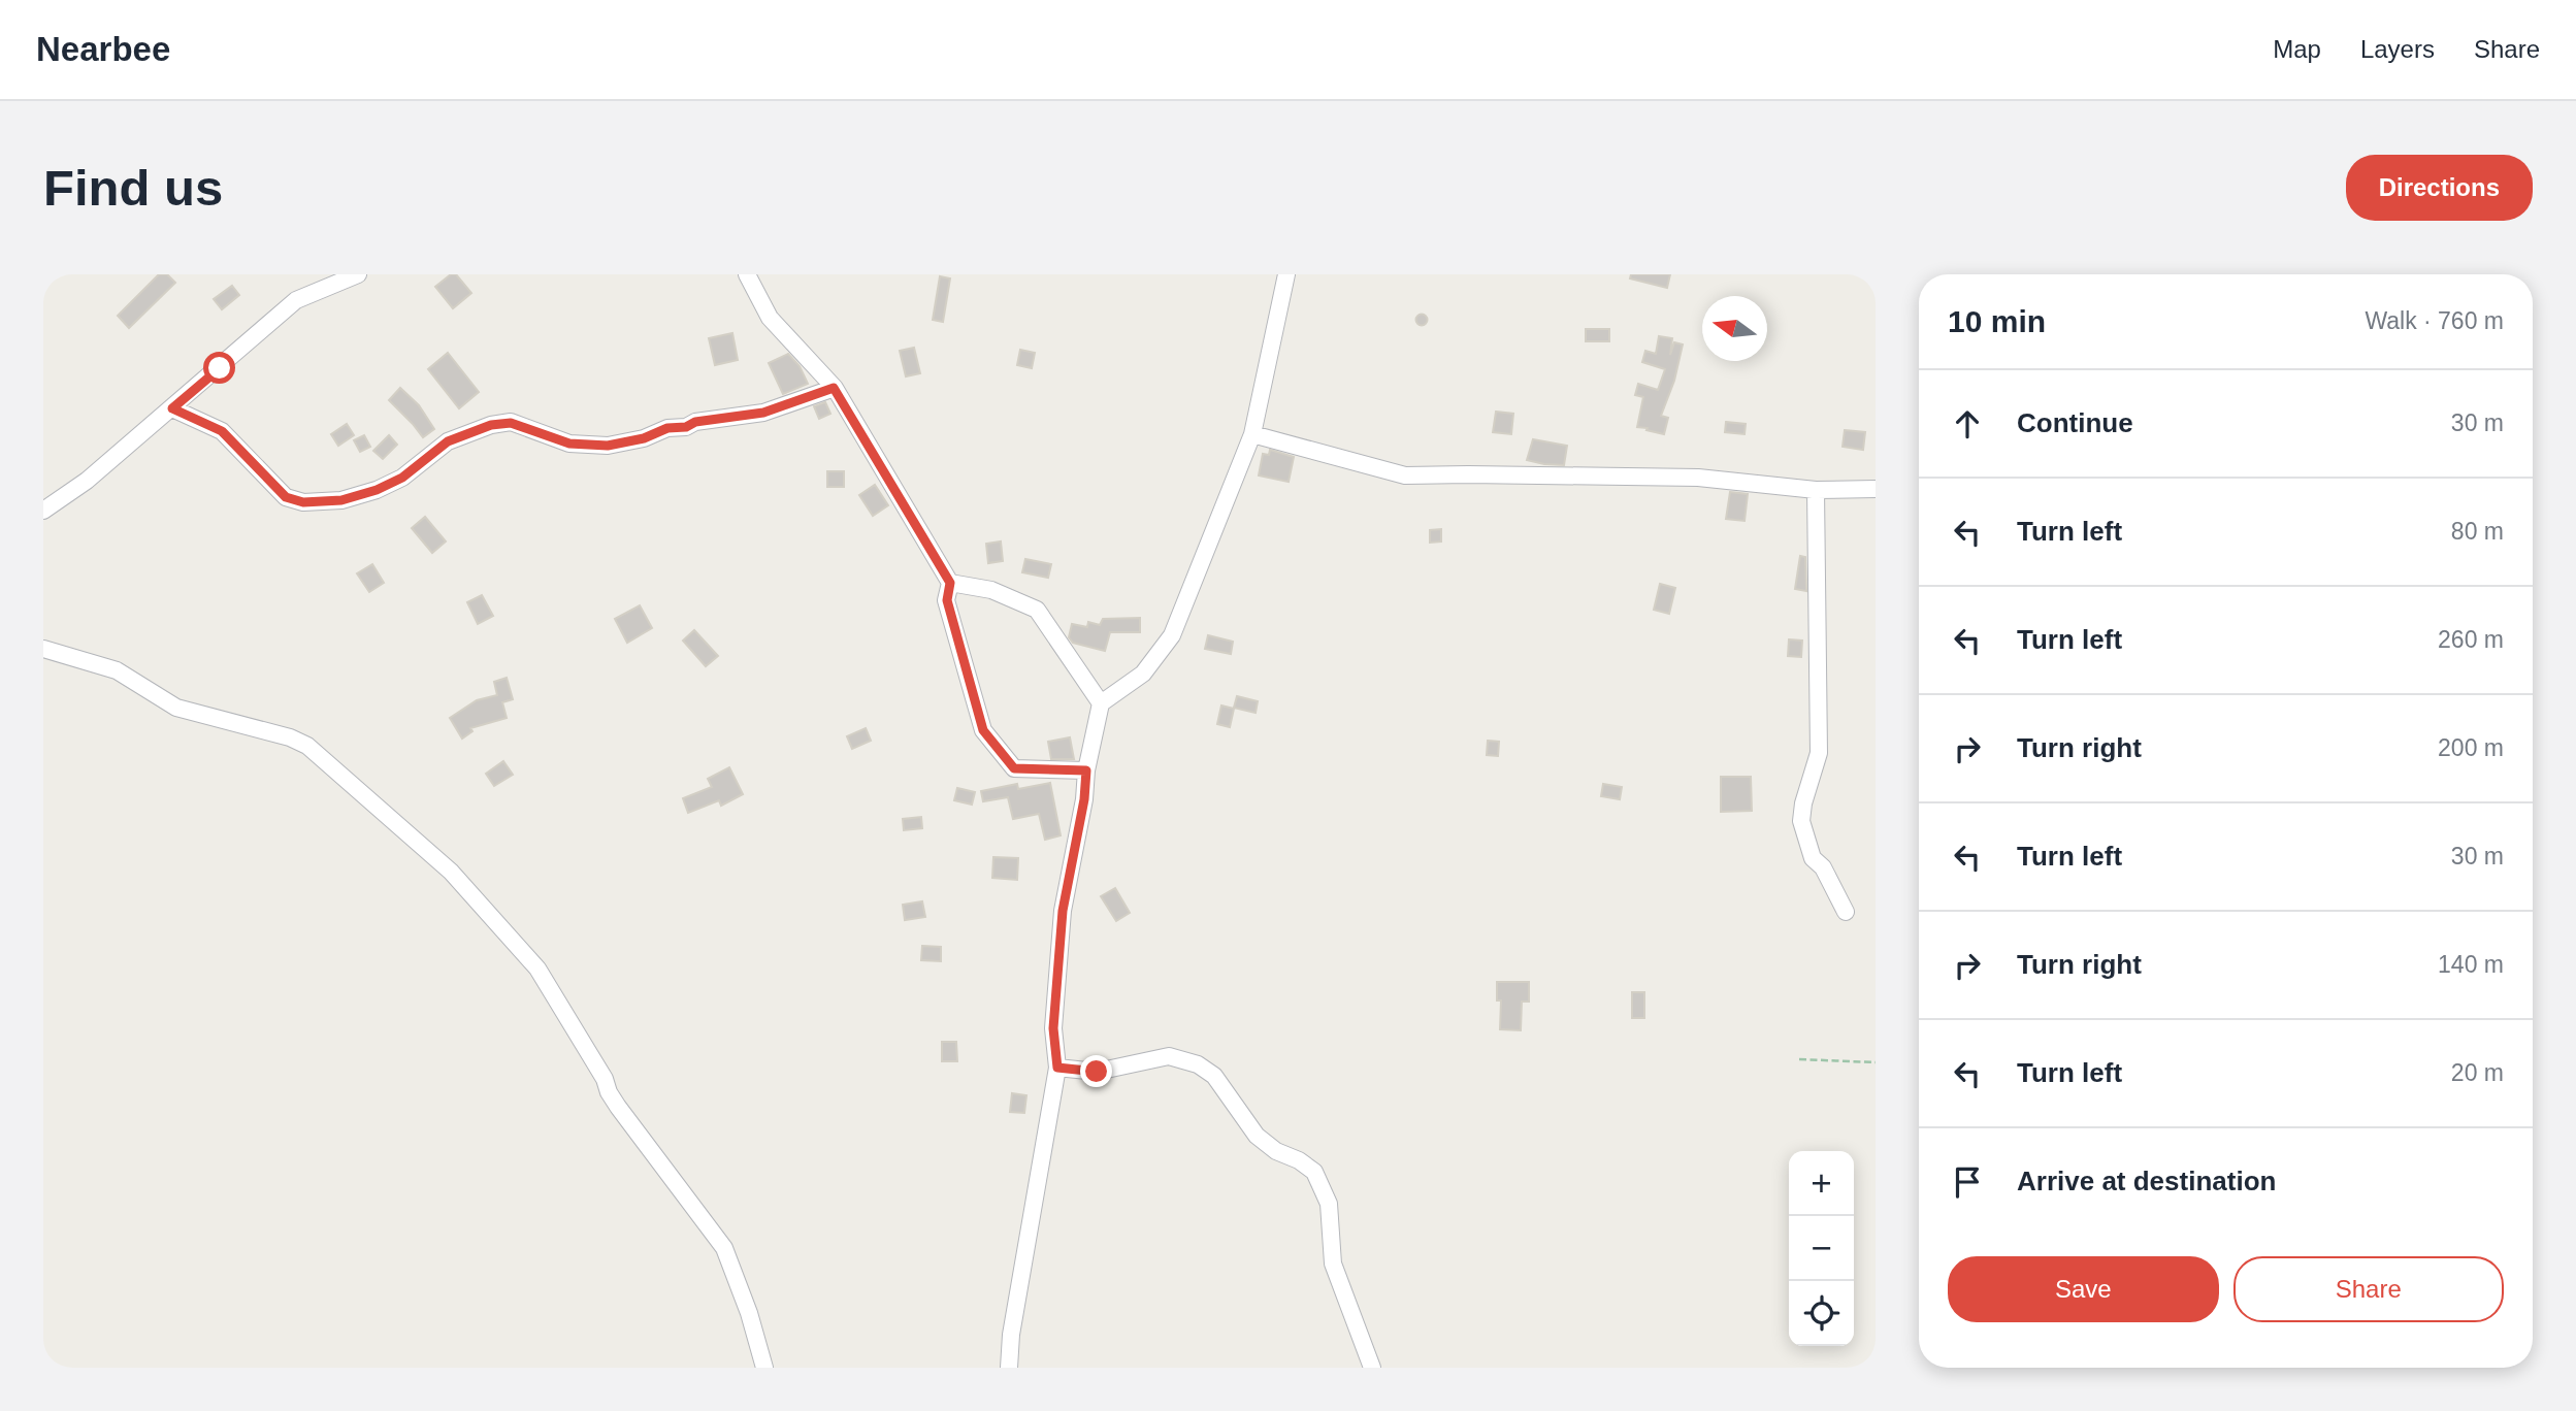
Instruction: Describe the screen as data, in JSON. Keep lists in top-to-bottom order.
{
  "north": "left",
  "page": {
    "header": "Nearbee",
    "nav": ["Map", "Layers", "Share"],
    "buttons": [
      "Directions",
      ["Save", "Share"]
    ],
    "title": "Find us",
    "heading": ["10 min", "Walk · 760 m"],
    "list": [
      ["Continue", "30 m"],
      ["Turn left", "80 m"],
      ["Turn left", "260 m"],
      ["Turn right", "200 m"],
      ["Turn left", "30 m"],
      ["Turn right", "140 m"],
      ["Turn left", "20 m"],
      "Arrive at destination"
    ],
    "map_buttons": ["+", "−"]
  }
}
